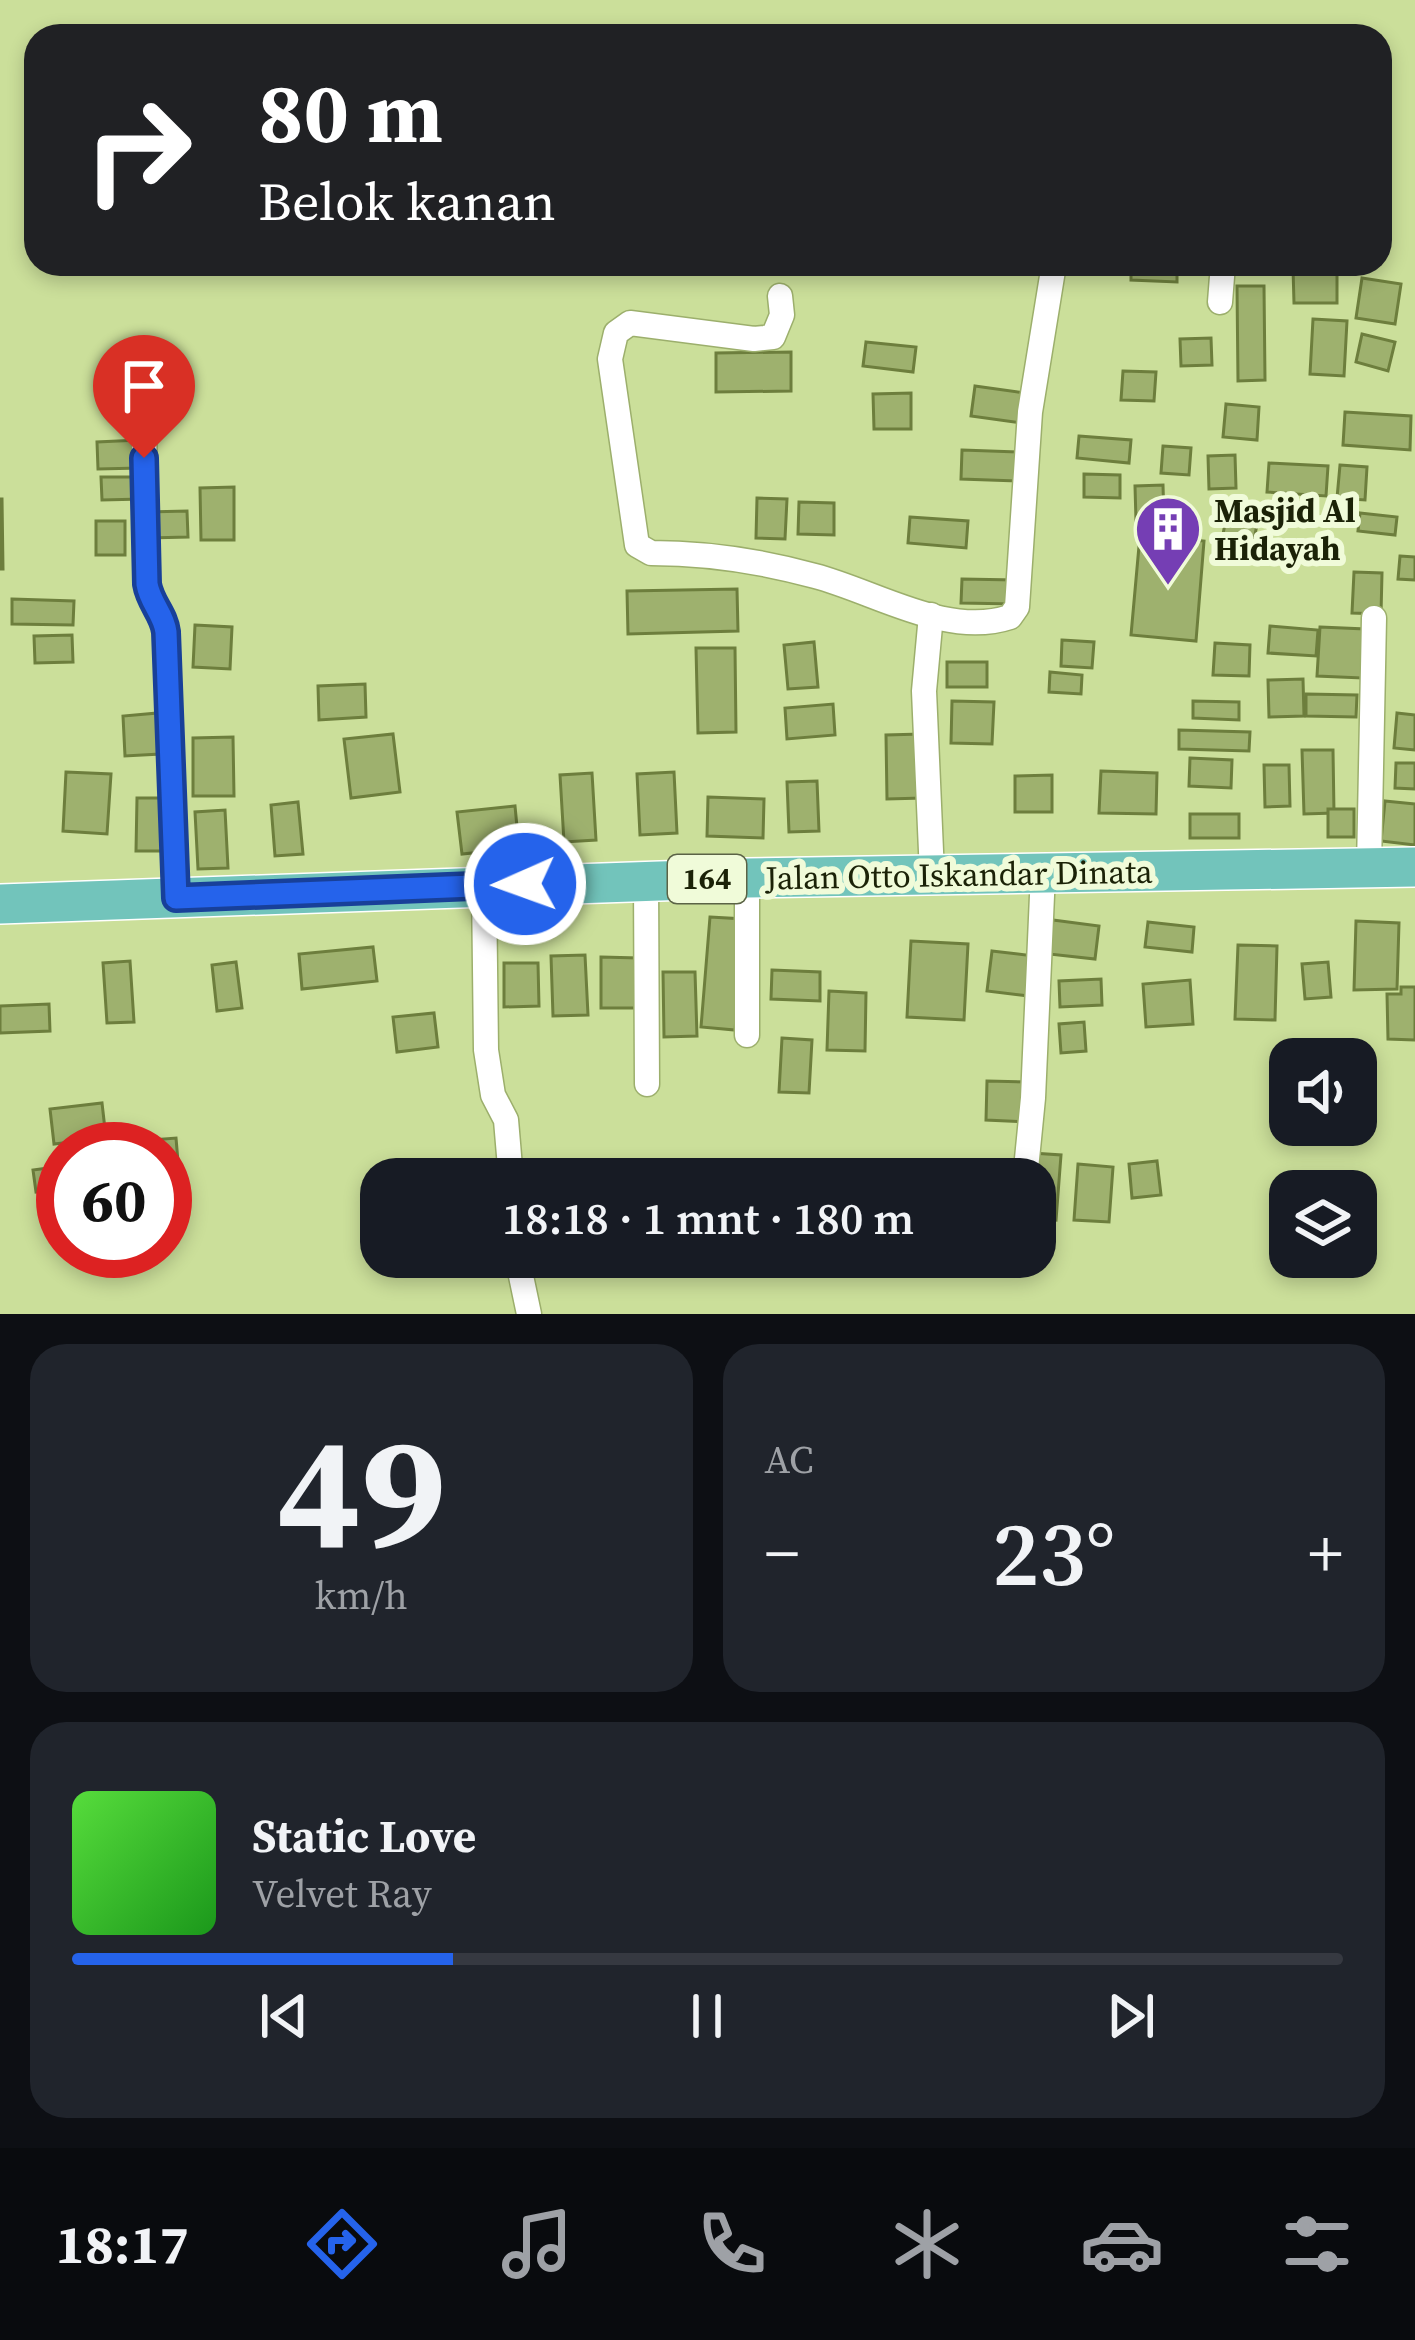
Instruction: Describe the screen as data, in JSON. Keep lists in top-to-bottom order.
{
  "streets": {
    "main road": ["Jalan Otto Iskandar Dinata", "164"]
  },
  "places": {
    "building": ["Masjid Al Hidayah"]
  },
  "page": {
    "turn": ["80 m", "Belok kanan"],
    "limit": "60",
    "trip": "18:18 · 1 mnt · 180 m",
    "tile": [
      ["49", "km/h"],
      "AC"
    ],
    "heat": ["−", "23°", "+"],
    "song": ["Static Love", "Velvet Ray"],
    "tabs": "18:17"
  }
}
